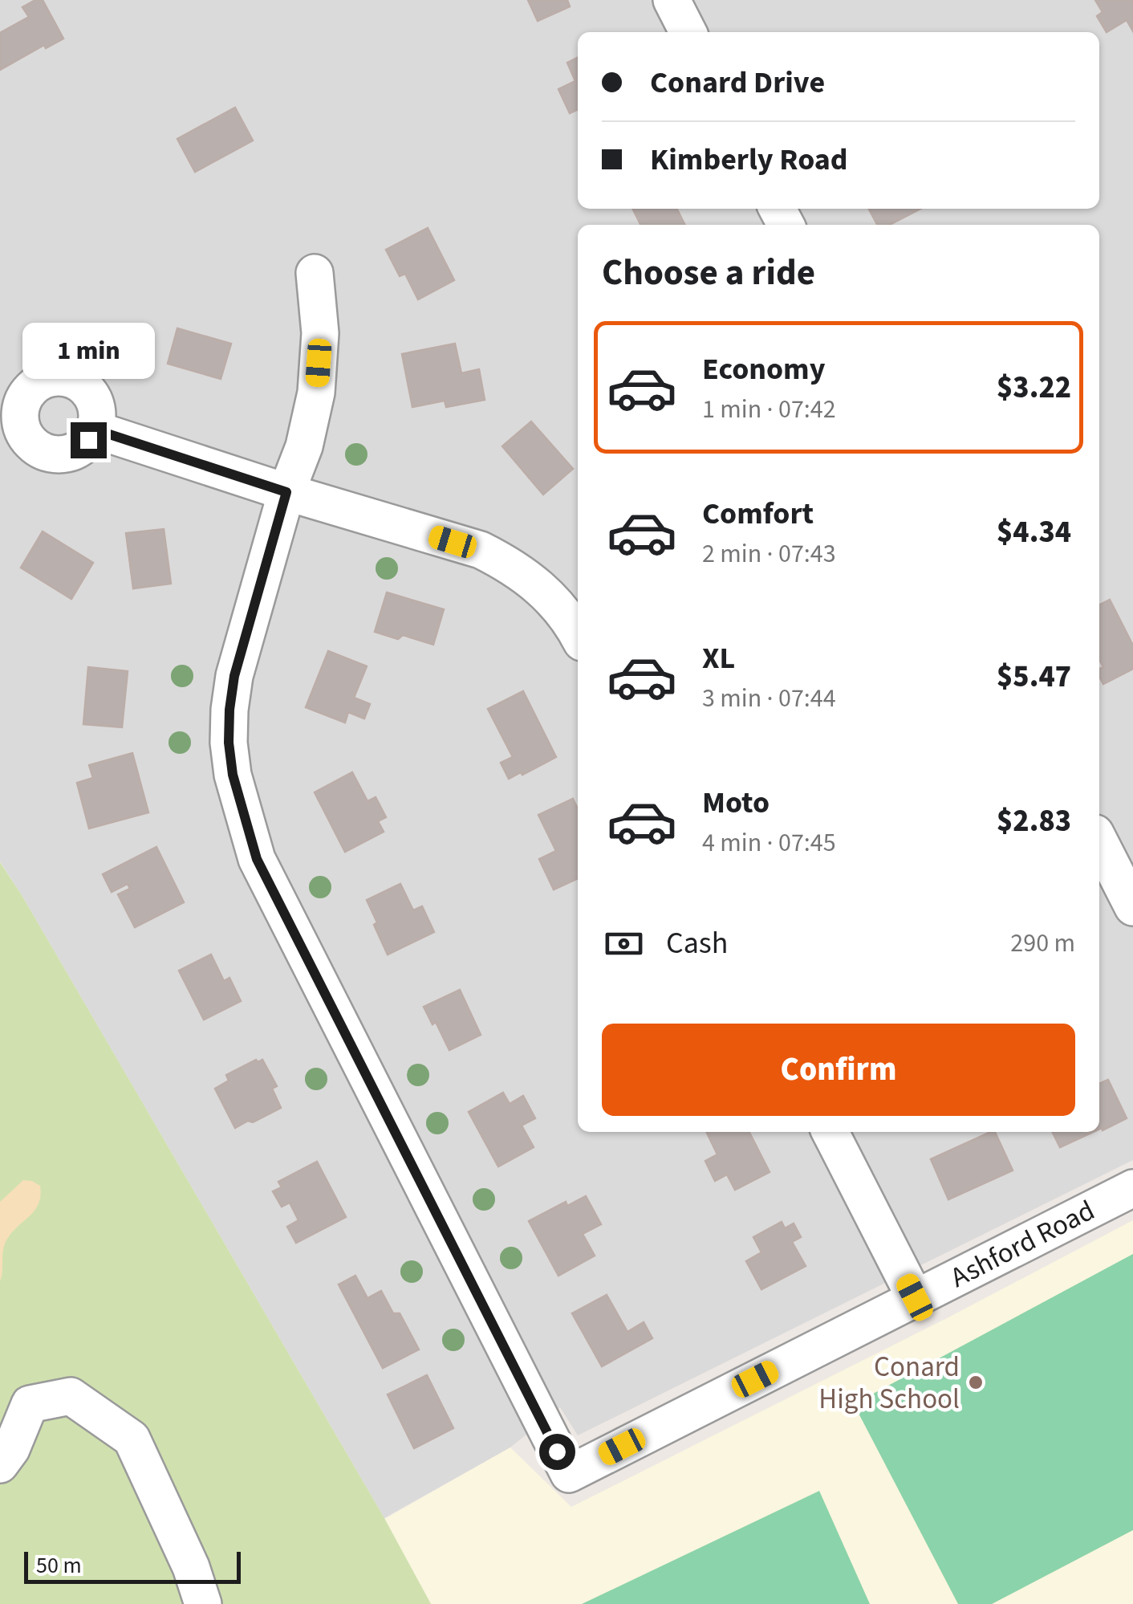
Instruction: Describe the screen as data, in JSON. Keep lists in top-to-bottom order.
{
  "streets": {
    "street": ["Ashford Road"]
  },
  "places": ["Conard High School"],
  "scale_bar": "50 m",
  "page": {
    "banner": ["Conard Drive", "Kimberly Road"],
    "heading": "Choose a ride",
    "list": [
      {
        "name": "Economy",
        "note": "1 min · 07:42",
        "value": "$3.22"
      },
      {
        "name": "Comfort",
        "note": "2 min · 07:43",
        "value": "$4.34"
      },
      {
        "name": "XL",
        "note": "3 min · 07:44",
        "value": "$5.47"
      },
      {
        "name": "Moto",
        "note": "4 min · 07:45",
        "value": "$2.83"
      }
    ],
    "bubble": "1 min",
    "pay": ["Cash", "290 m"],
    "buttons": "Confirm",
    "scale": "50 m"
  }
}
